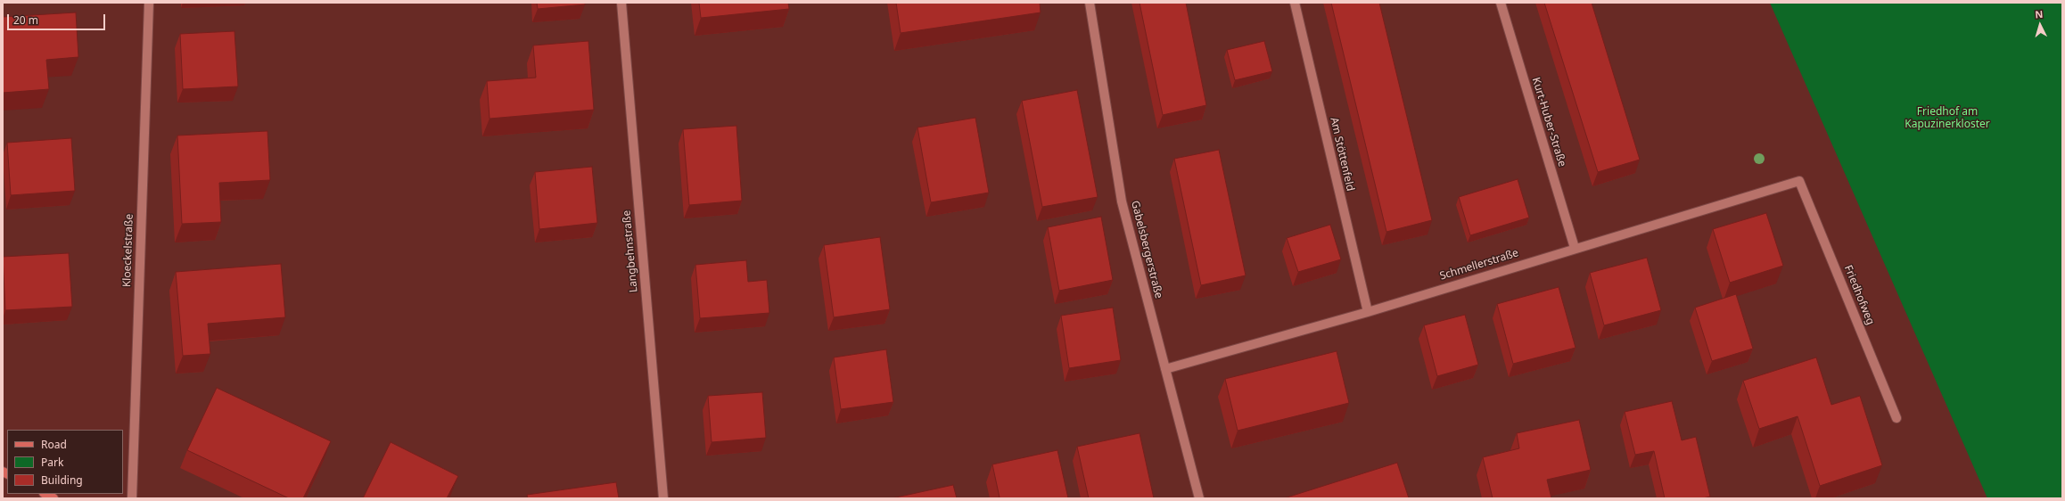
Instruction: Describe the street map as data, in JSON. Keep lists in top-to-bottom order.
{
  "streets": {
    "street": [
      "Kurt-Huber-Straße",
      "Am Stöttenfeld",
      "Gabelsbergerstraße",
      "Kloeckelstraße",
      "Langbehnstraße",
      "Schmellerstraße",
      "Friedhofweg"
    ]
  },
  "crossings": [
    ["Kurt-Huber-Straße", "Schmellerstraße"],
    ["Am Stöttenfeld", "Schmellerstraße"],
    ["Gabelsbergerstraße", "Schmellerstraße"],
    ["Schmellerstraße", "Friedhofweg"]
  ],
  "parks": ["Friedhof am Kapuzinerkloster"],
  "legend": ["Road", "Park", "Building"],
  "scale_bar": "20 m",
  "north": "top"
}
